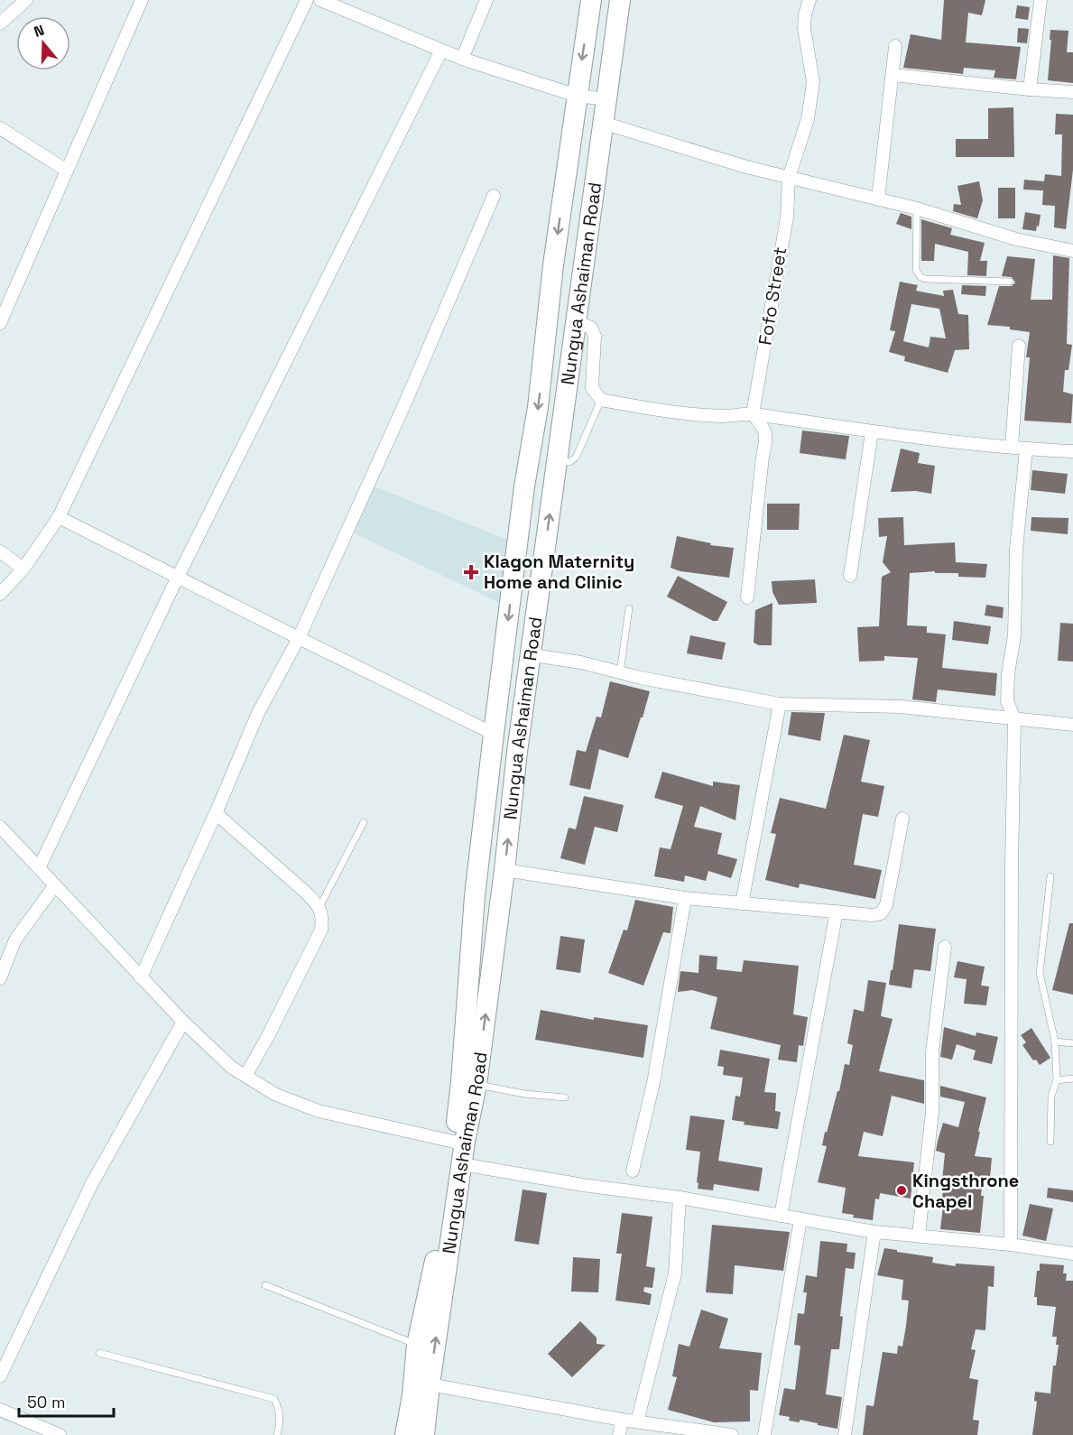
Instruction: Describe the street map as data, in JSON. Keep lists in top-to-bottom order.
{
  "streets": {
    "main road": ["Nungua Ashaiman Road"],
    "street": ["Fofo Street"]
  },
  "places": {
    "health": ["Klagon Maternity Home and Clinic"],
    "other": ["Kingsthrone Chapel"]
  },
  "scale_bar": "50 m",
  "north": "top"
}
